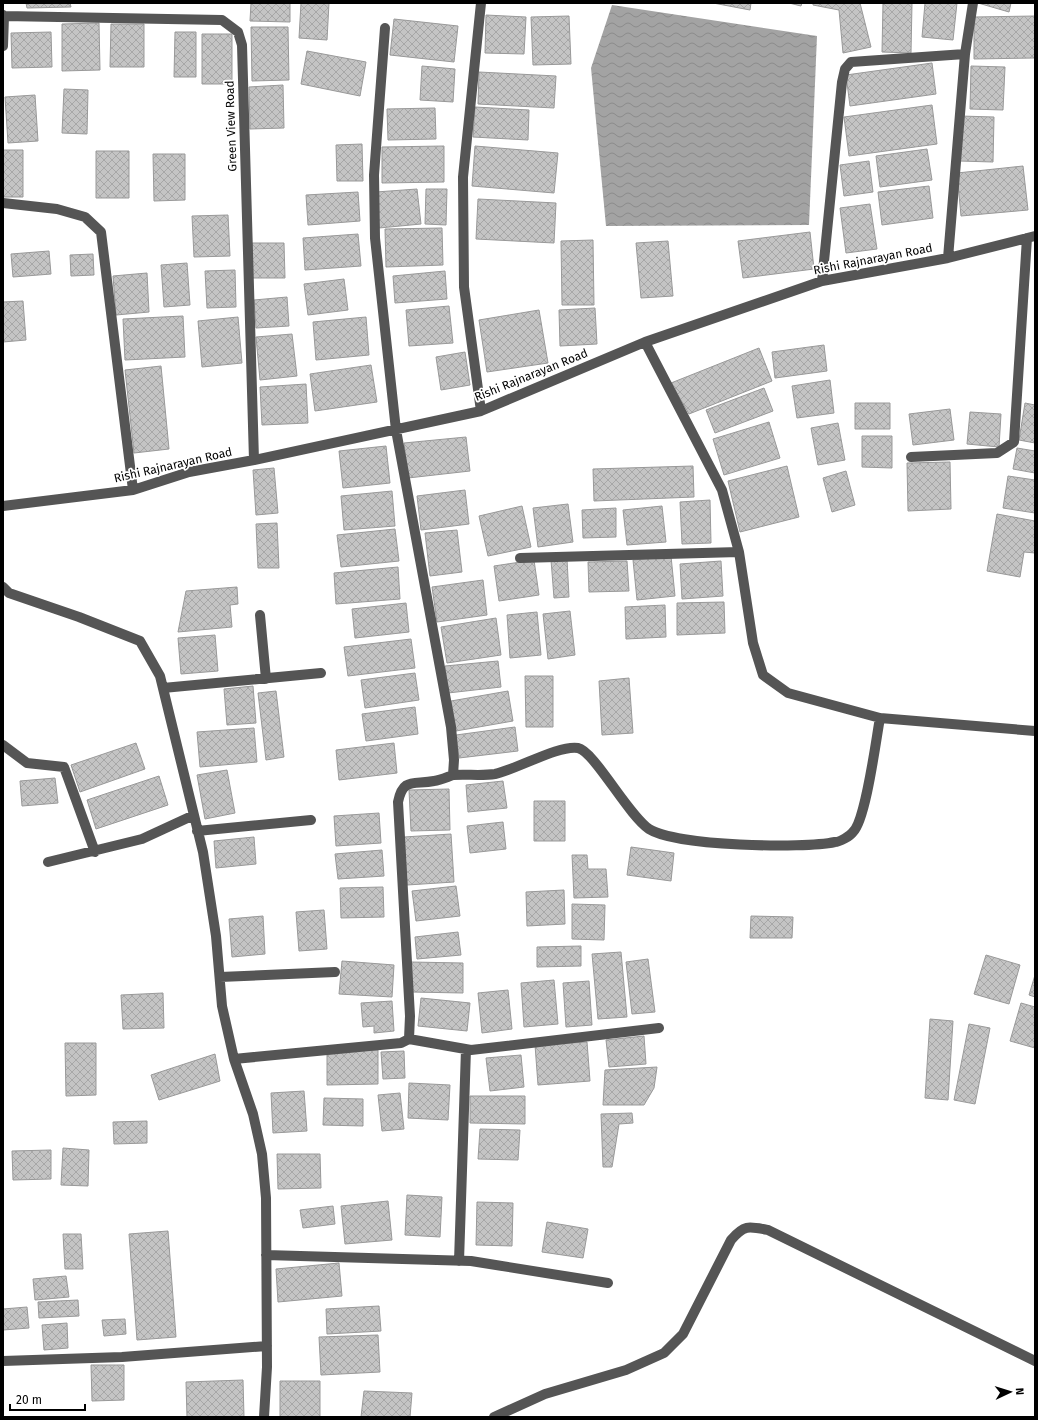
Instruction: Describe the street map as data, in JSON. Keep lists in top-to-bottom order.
{
  "streets": {
    "street": ["Green View Road", "Rishi Rajnarayan Road"]
  },
  "crossings": [
    ["Green View Road", "Rishi Rajnarayan Road"]
  ],
  "scale_bar": "20 m",
  "north": "right"
}
